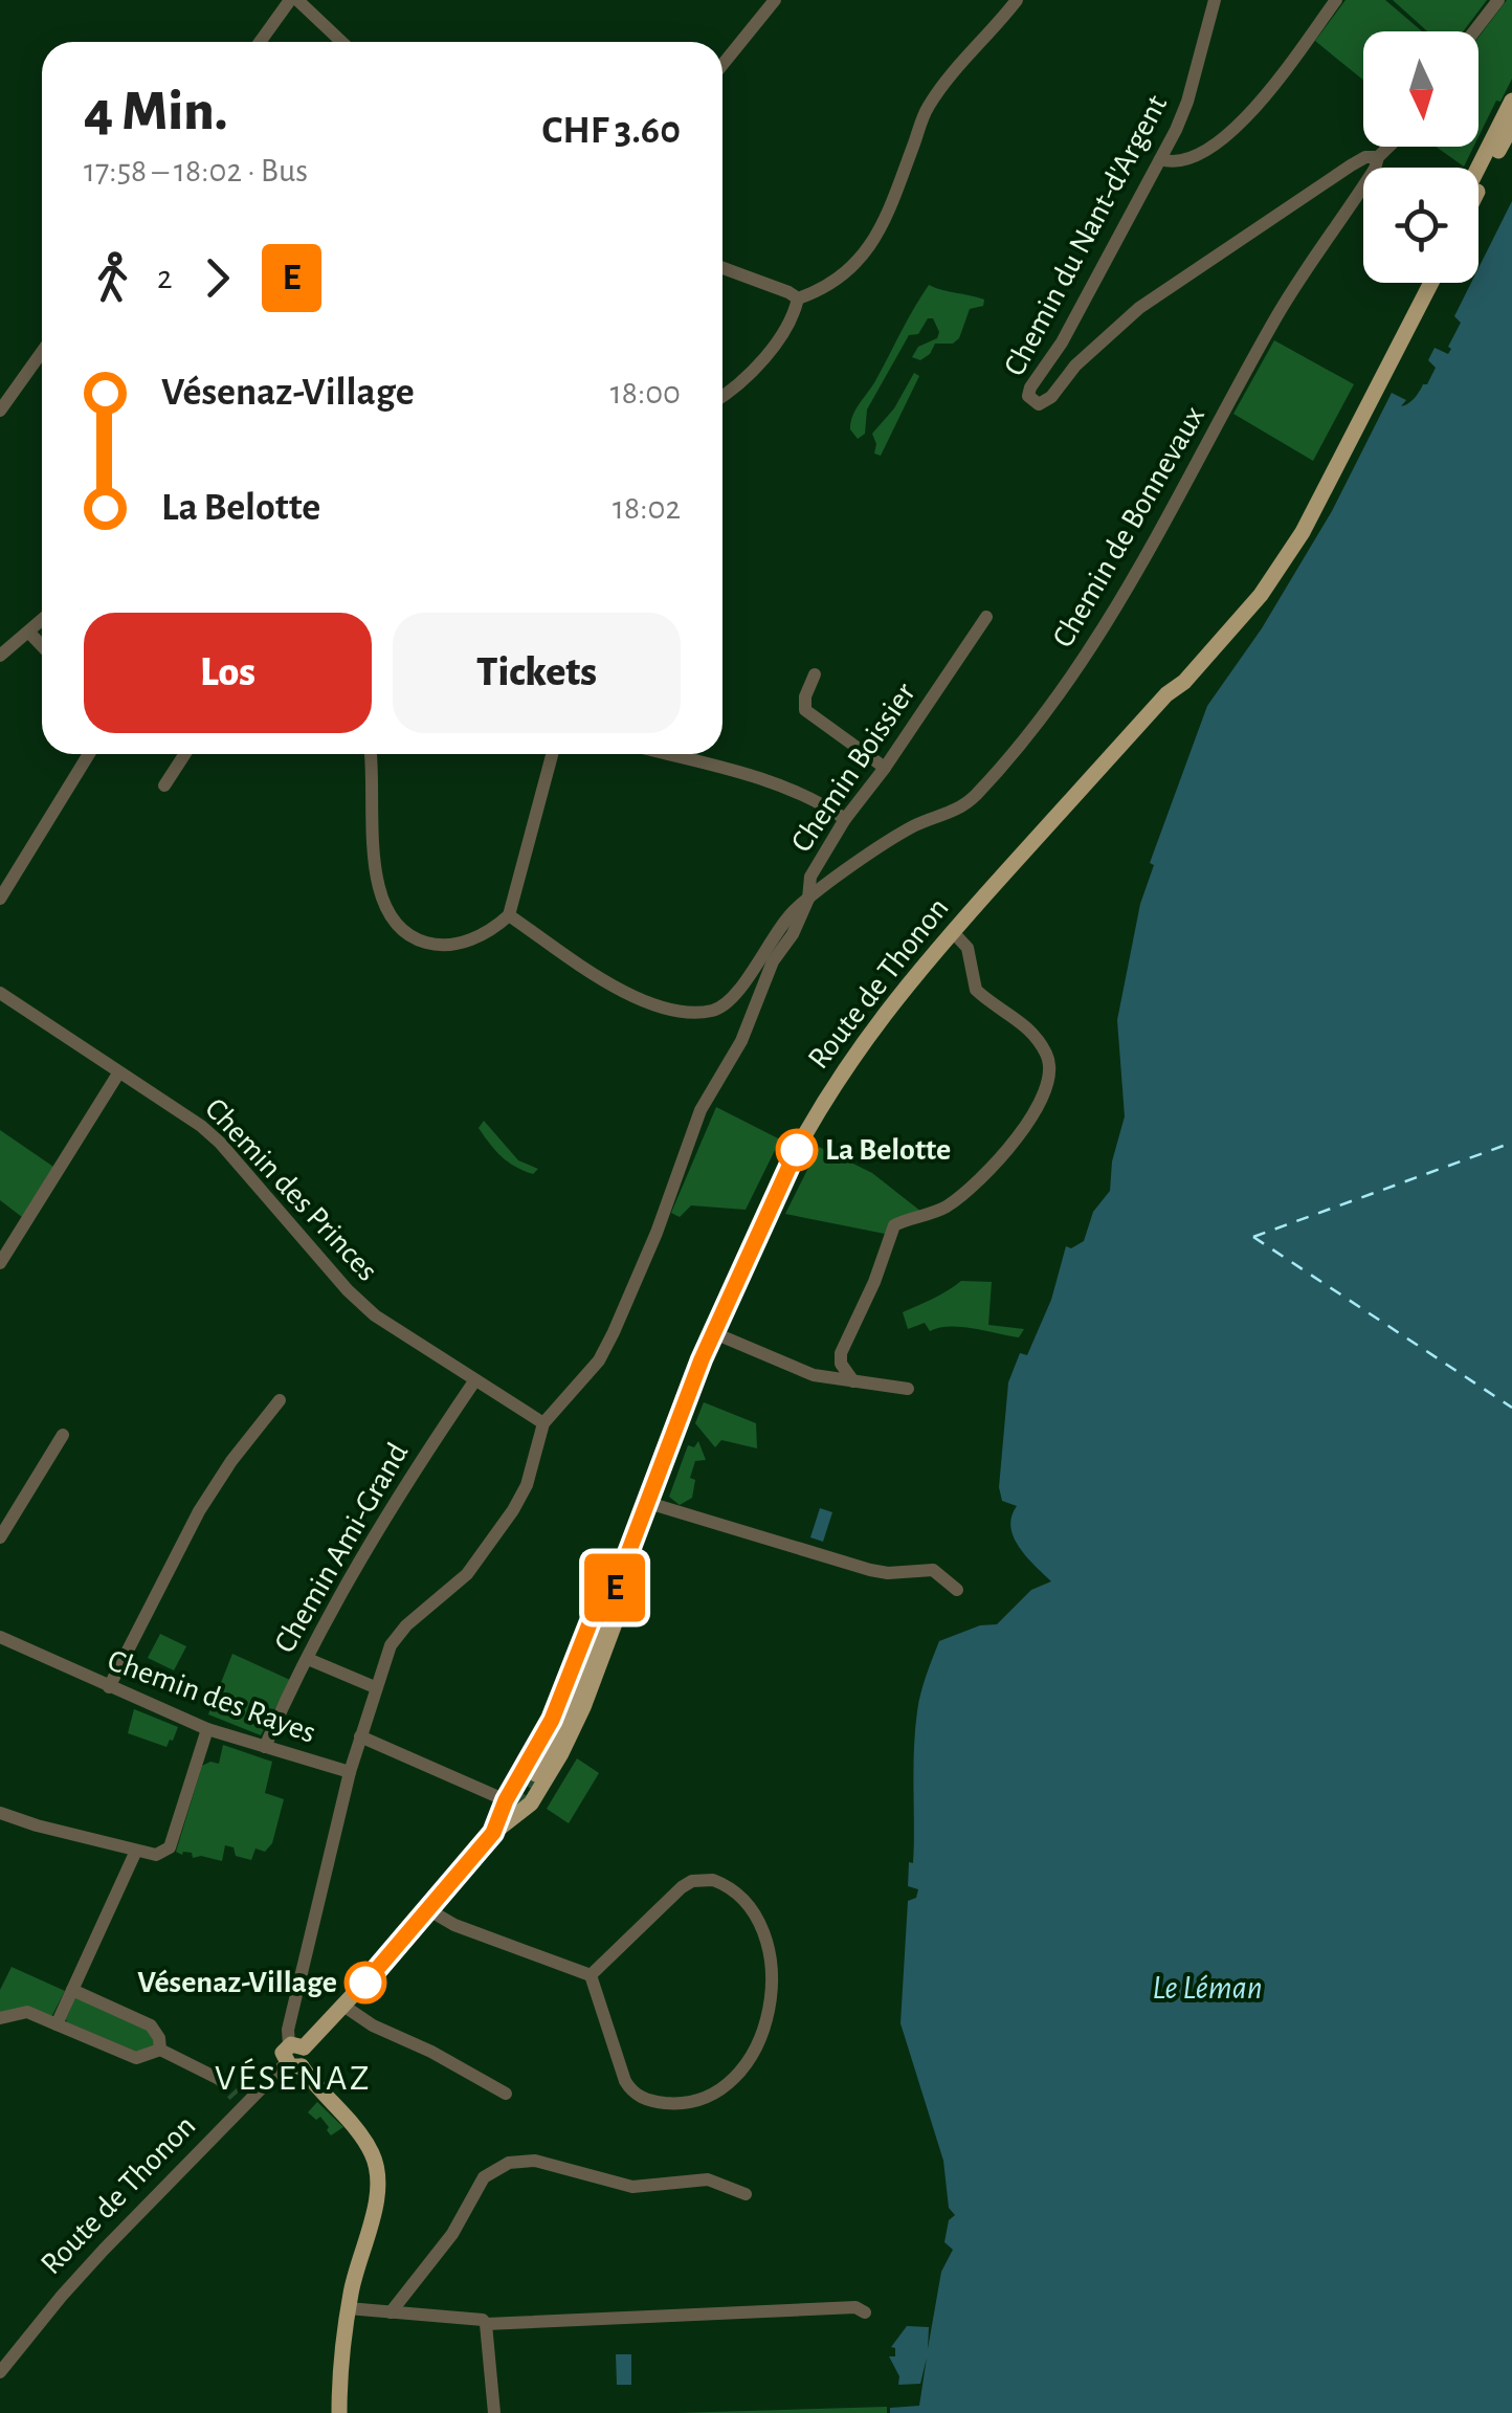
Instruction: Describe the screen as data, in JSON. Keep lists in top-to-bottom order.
{
  "streets": {
    "main road": ["Route de Thonon"],
    "street": [
      "Chemin du Nant-d'Argent",
      "Chemin de Bonnevaux",
      "Chemin Boissier",
      "Chemin des Princes",
      "Chemin Ami-Grand",
      "Chemin des Rayes"
    ]
  },
  "crossings": [
    ["Chemin du Nant-d'Argent", "Chemin de Bonnevaux"],
    ["Chemin de Bonnevaux", "Chemin Boissier"],
    ["Chemin des Princes", "Chemin Ami-Grand"],
    ["Chemin Ami-Grand", "Chemin des Rayes"]
  ],
  "districts": ["VÉSENAZ"],
  "water": ["Le Léman"],
  "places": ["La Belotte", "Vésenaz-Village"],
  "lines": ["bus line E"],
  "north": "bottom",
  "page": {
    "on_map": "E",
    "heading": ["4 Min.", "17:58 – 18:02 · Bus", "CHF 3.60"],
    "legs": ["2", "E"],
    "list": [
      {
        "name": "Vésenaz-Village",
        "value": "18:00"
      },
      {
        "name": "La Belotte",
        "value": "18:02"
      }
    ],
    "buttons": ["Los", "Tickets"]
  }
}
